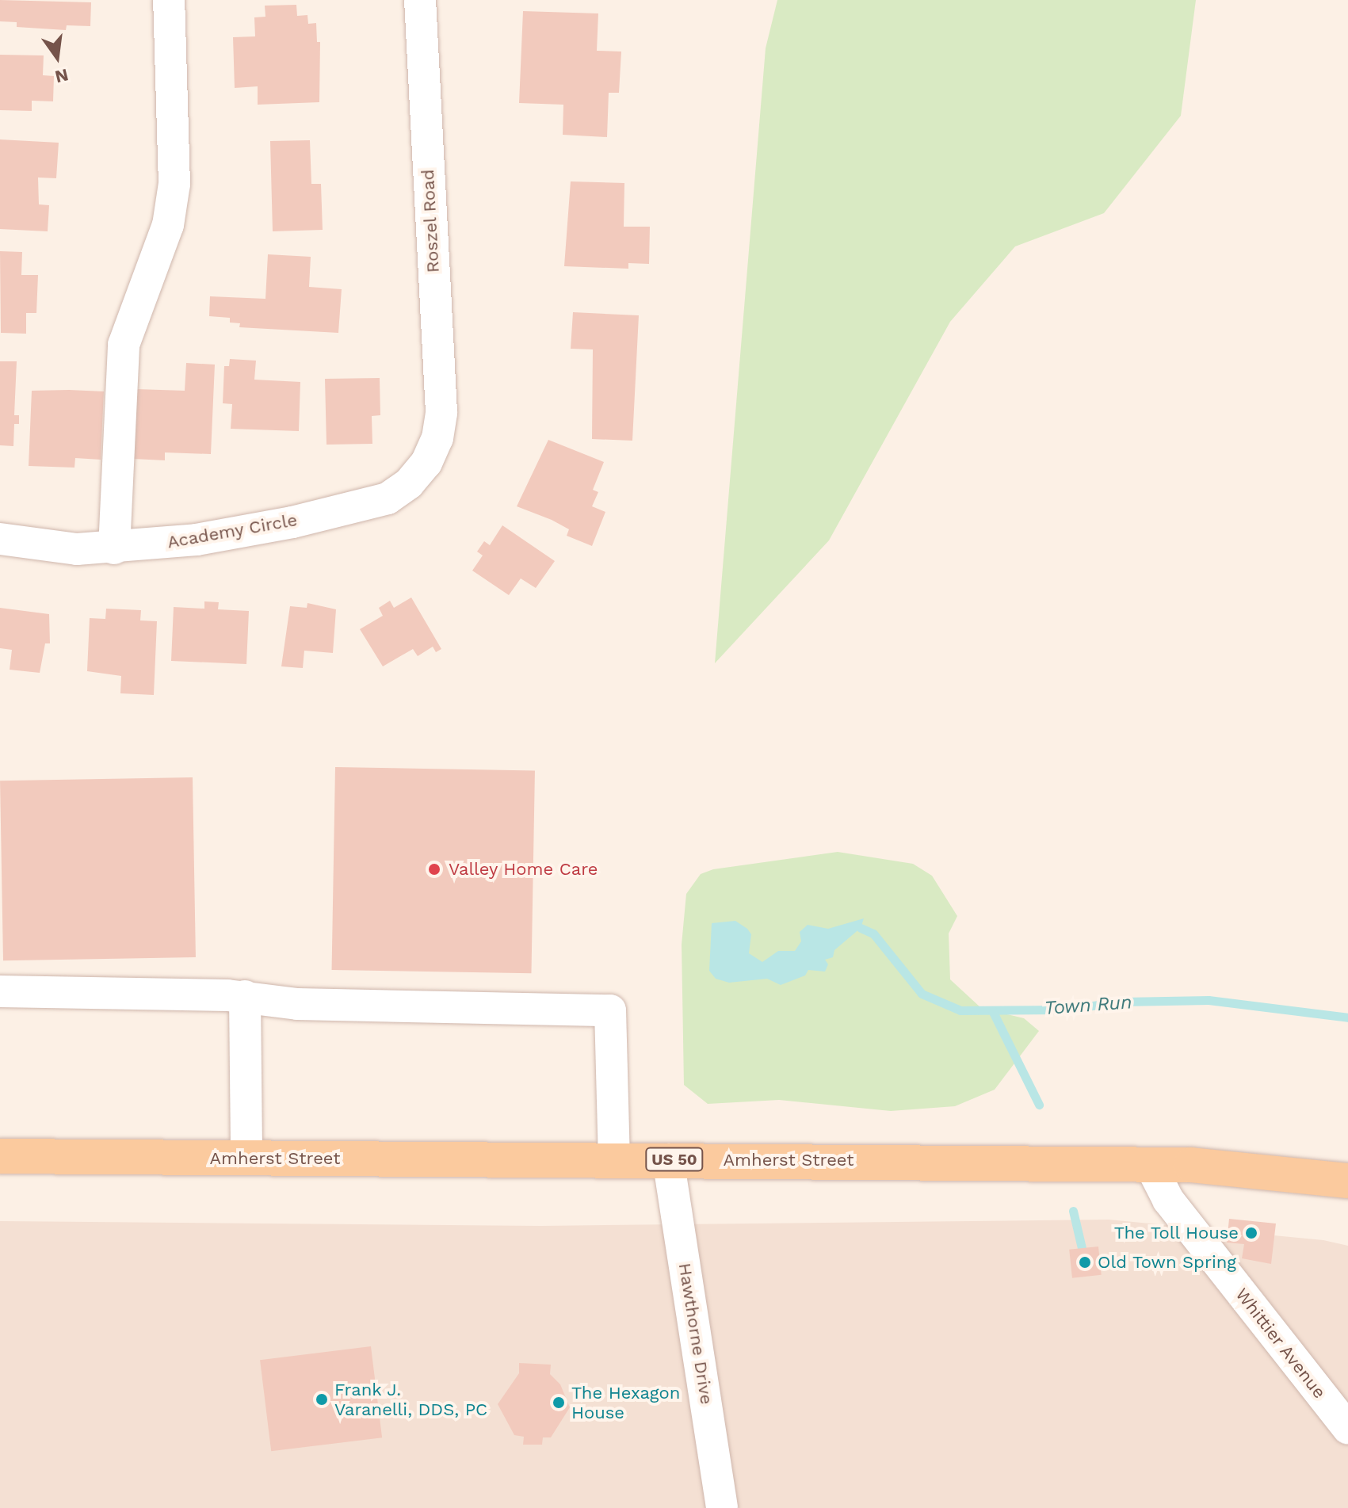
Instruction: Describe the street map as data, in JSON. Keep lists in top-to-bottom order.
{
  "streets": {
    "main road": ["Amherst Street", "US 50"],
    "street": [
      "Roszel Road",
      "Academy Circle",
      "Hawthorne Drive",
      "Whittier Avenue"
    ]
  },
  "crossings": [
    ["Roszel Road", "Academy Circle"],
    ["Amherst Street", "Hawthorne Drive"],
    ["Amherst Street", "Whittier Avenue"]
  ],
  "water": ["Town Run"],
  "places": [
    "Valley Home Care",
    "The Toll House",
    "Old Town Spring",
    "Frank J. Varanelli, DDS, PC",
    "The Hexagon House"
  ],
  "north": "bottom"
}
